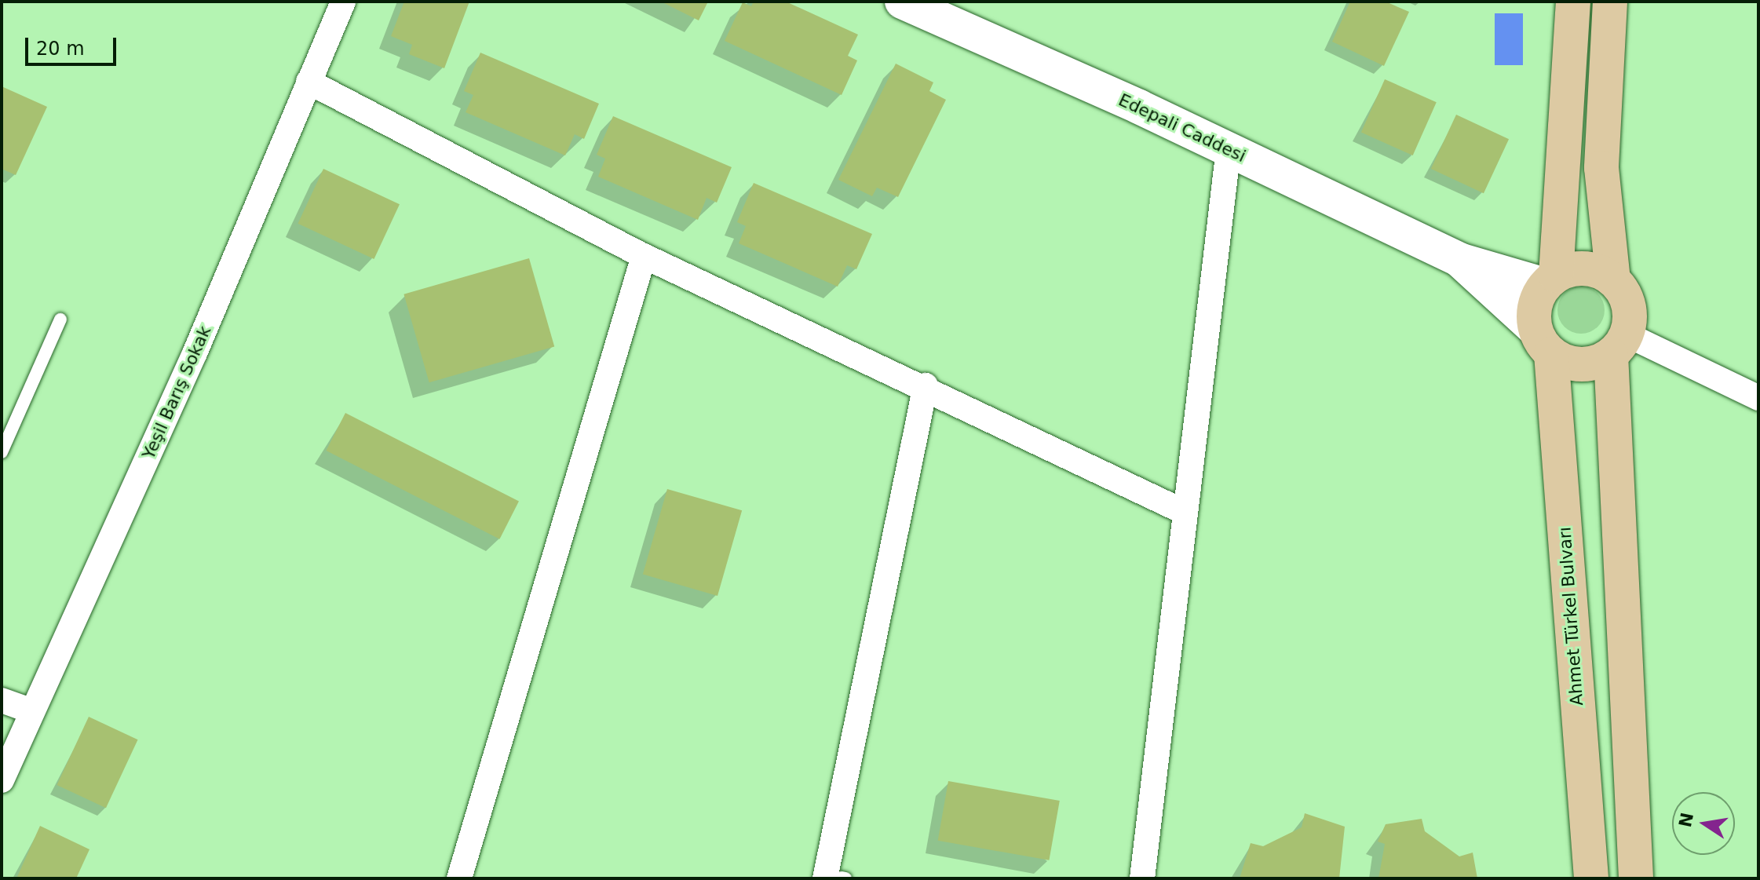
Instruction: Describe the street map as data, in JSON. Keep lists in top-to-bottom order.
{
  "streets": {
    "main road": ["Edepali Caddesi", "Ahmet Türkel Bulvarı"],
    "street": ["Yeşil Barış Sokak"]
  },
  "scale_bar": "20 m",
  "north": "left"
}
